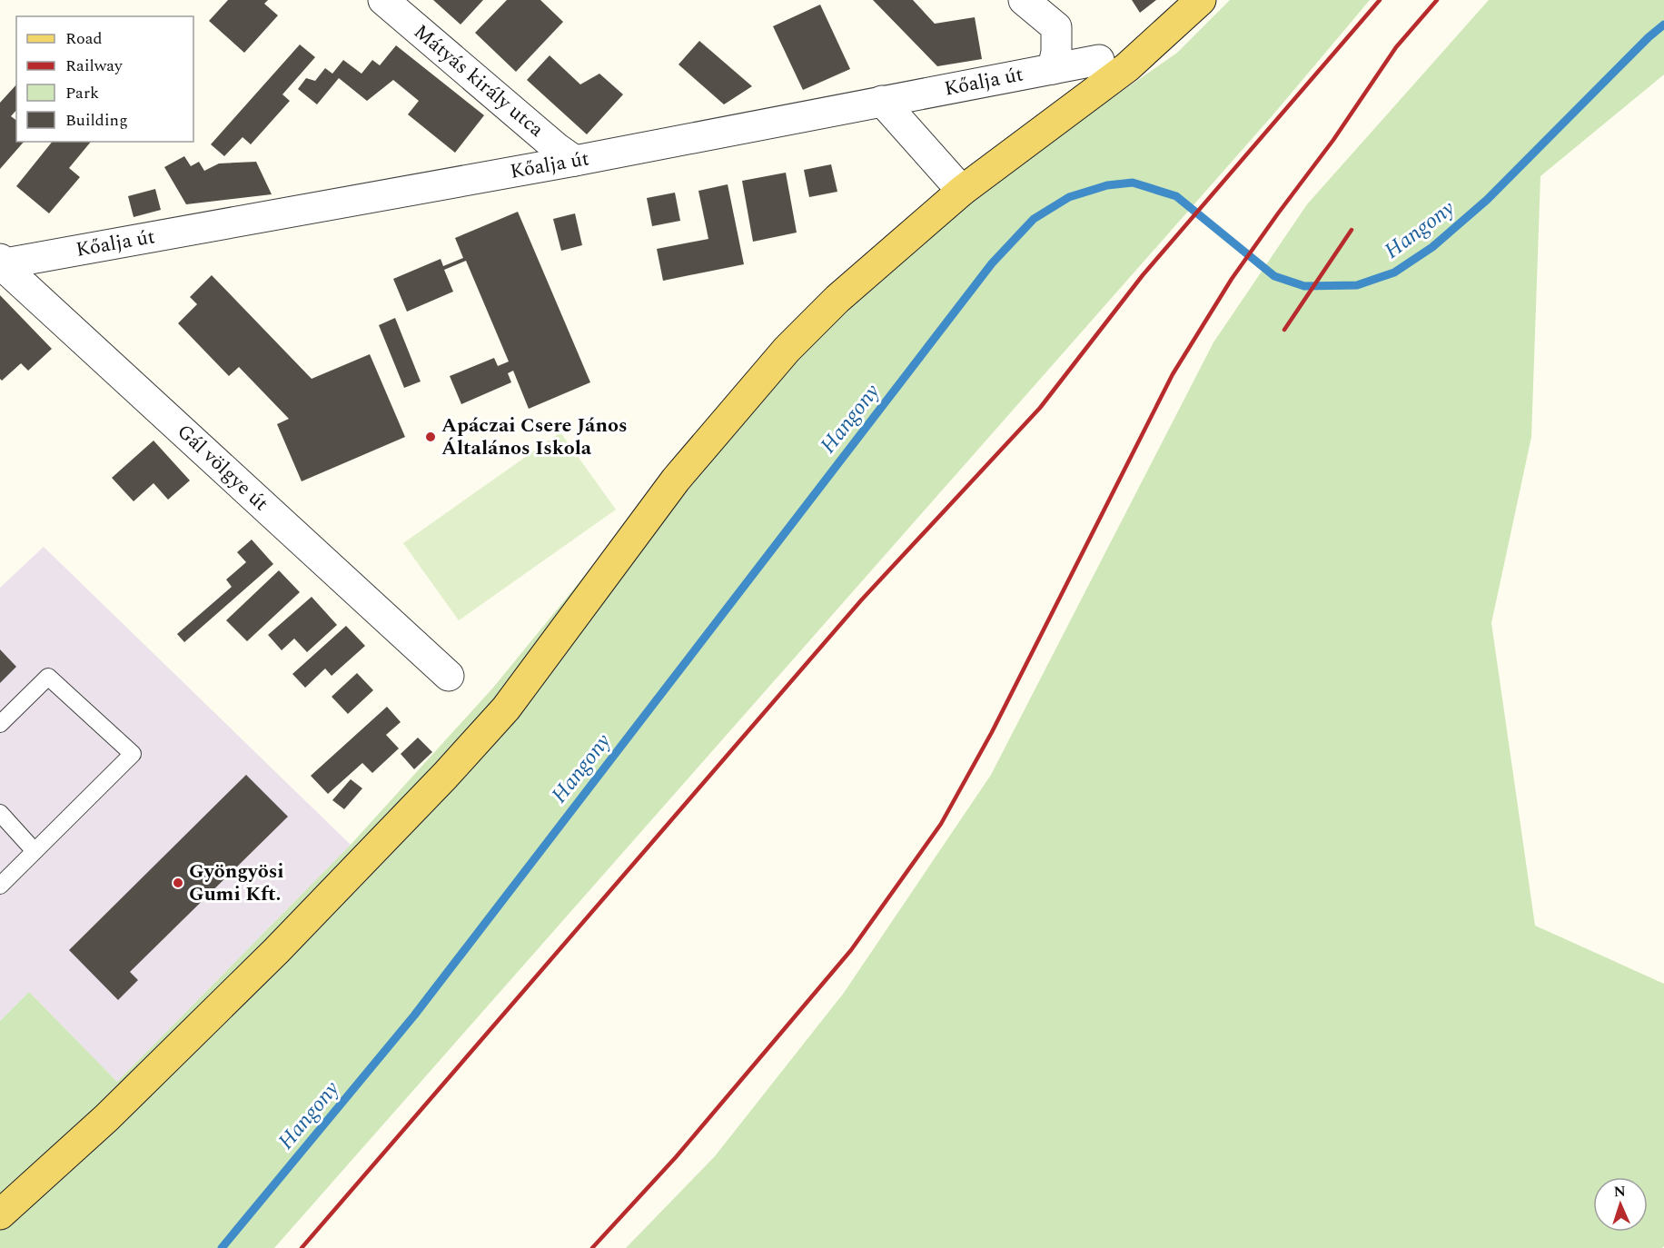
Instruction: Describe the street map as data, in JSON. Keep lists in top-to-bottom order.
{
  "streets": {
    "street": ["Mátyás király utca", "Kőalja út", "Gál völgye út"]
  },
  "crossings": [
    ["Mátyás király utca", "Kőalja út"],
    ["Kőalja út", "Gál völgye út"]
  ],
  "water": ["Hangony"],
  "places": ["Apáczai Csere János Általános Iskola", "Gyöngyösi Gumi Kft."],
  "legend": [
    "Road",
    "Railway",
    "Park",
    "Building"
  ],
  "north": "top"
}
